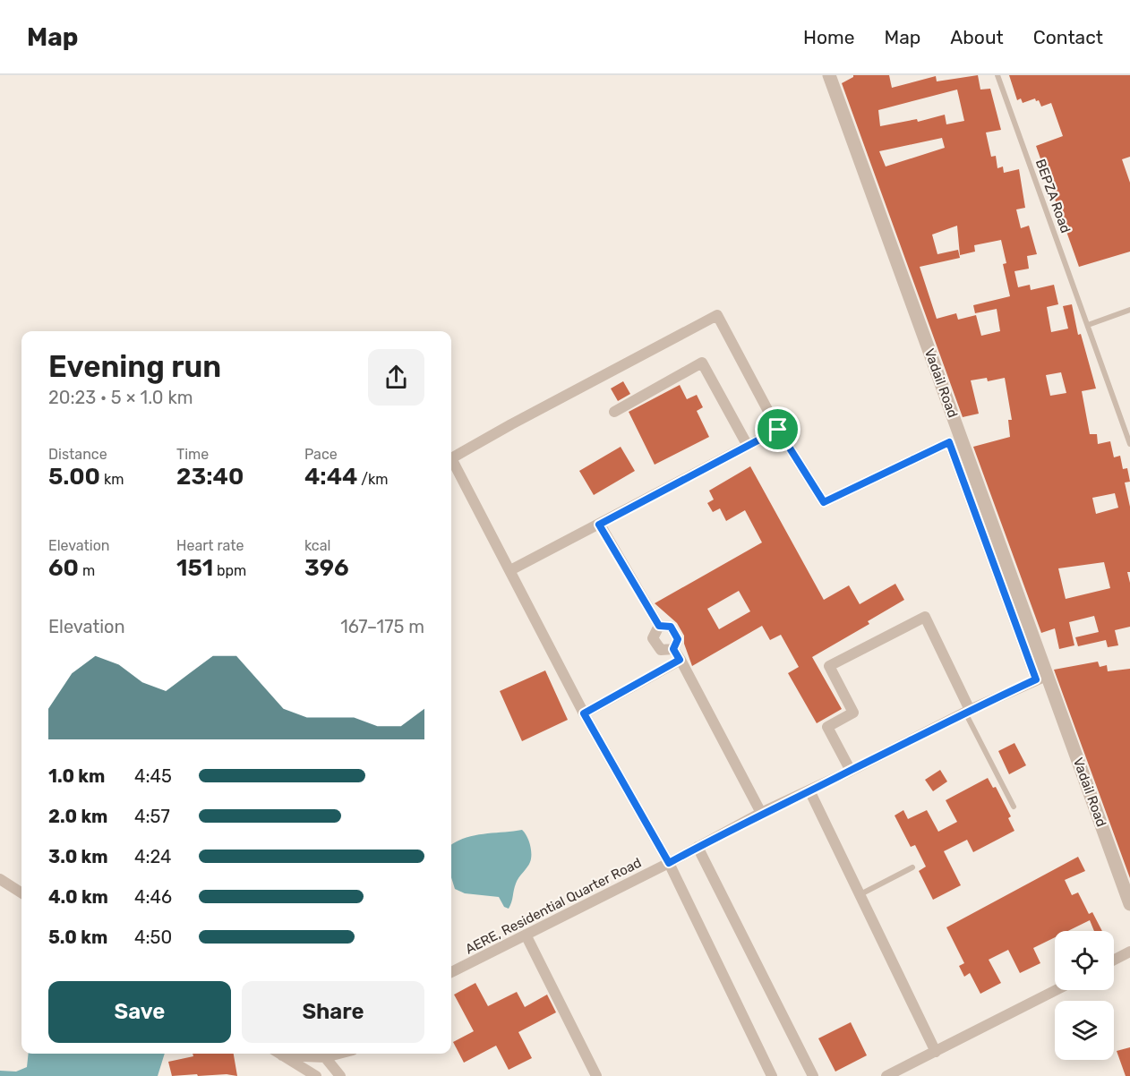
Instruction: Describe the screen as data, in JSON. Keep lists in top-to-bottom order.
{
  "streets": {
    "street": ["Vadail Road", "AERE, Residential Quarter Road"],
    "lane": ["BEPZA Road"]
  },
  "crossings": [
    ["Vadail Road", "AERE, Residential Quarter Road"]
  ],
  "page": {
    "header": "Map",
    "nav": [
      "Home",
      "Map",
      "About",
      "Contact"
    ],
    "heading": ["Evening run", "20:23 · 5 × 1.0 km"],
    "stats": [
      ["Distance", "5.00 km"],
      ["Time", "23:40"],
      ["Pace", "4:44 /km"],
      ["Elevation", "60 m"],
      ["Heart rate", "151 bpm"],
      ["kcal", "396"]
    ],
    "chart": ["Elevation", "167–175 m"],
    "list": [
      {
        "name": "1.0 km",
        "note": "4:45"
      },
      {
        "name": "2.0 km",
        "note": "4:57"
      },
      {
        "name": "3.0 km",
        "note": "4:24"
      },
      {
        "name": "4.0 km",
        "note": "4:46"
      },
      {
        "name": "5.0 km",
        "note": "4:50"
      }
    ],
    "buttons": ["Save", "Share"]
  }
}
